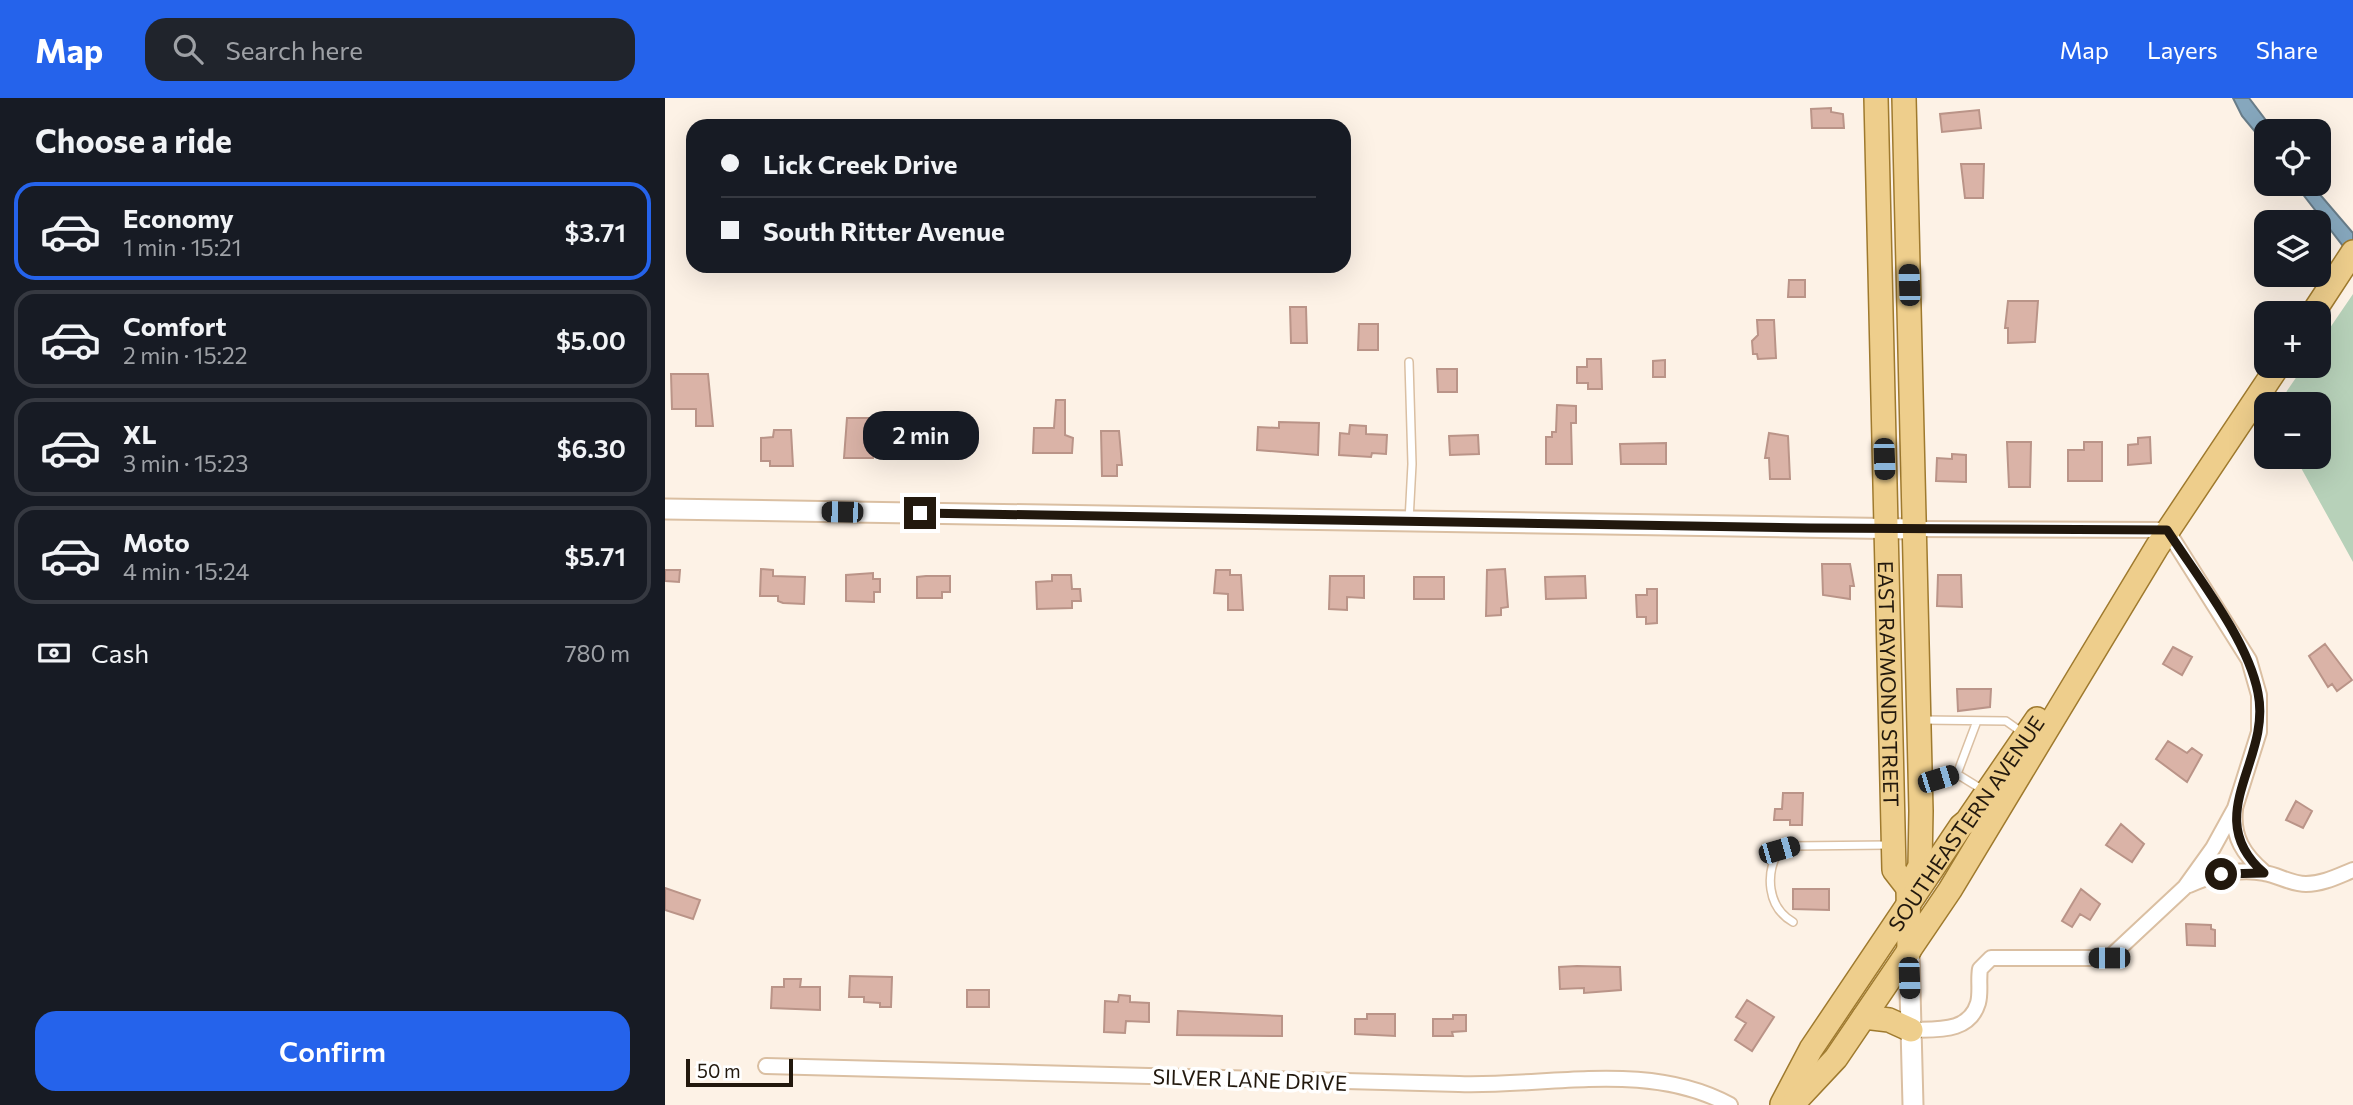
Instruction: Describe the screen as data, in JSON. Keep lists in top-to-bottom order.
{
  "streets": {
    "main road": ["EAST RAYMOND STREET", "SOUTHEASTERN AVENUE"],
    "street": ["SILVER LANE DRIVE"]
  },
  "crossings": [
    ["EAST RAYMOND STREET", "SOUTHEASTERN AVENUE"]
  ],
  "scale_bar": "50 m",
  "page": {
    "header": "Map",
    "search": "Search here",
    "nav": ["Map", "Layers", "Share"],
    "heading": "Choose a ride",
    "map_buttons": ["+", "−"],
    "banner": ["Lick Creek Drive", "South Ritter Avenue"],
    "list": [
      {
        "name": "Economy",
        "note": "1 min · 15:21",
        "value": "$3.71"
      },
      {
        "name": "Comfort",
        "note": "2 min · 15:22",
        "value": "$5.00"
      },
      {
        "name": "XL",
        "note": "3 min · 15:23",
        "value": "$6.30"
      },
      {
        "name": "Moto",
        "note": "4 min · 15:24",
        "value": "$5.71"
      }
    ],
    "bubble": "2 min",
    "pay": ["Cash", "780 m"],
    "buttons": "Confirm",
    "scale": "50 m"
  }
}
